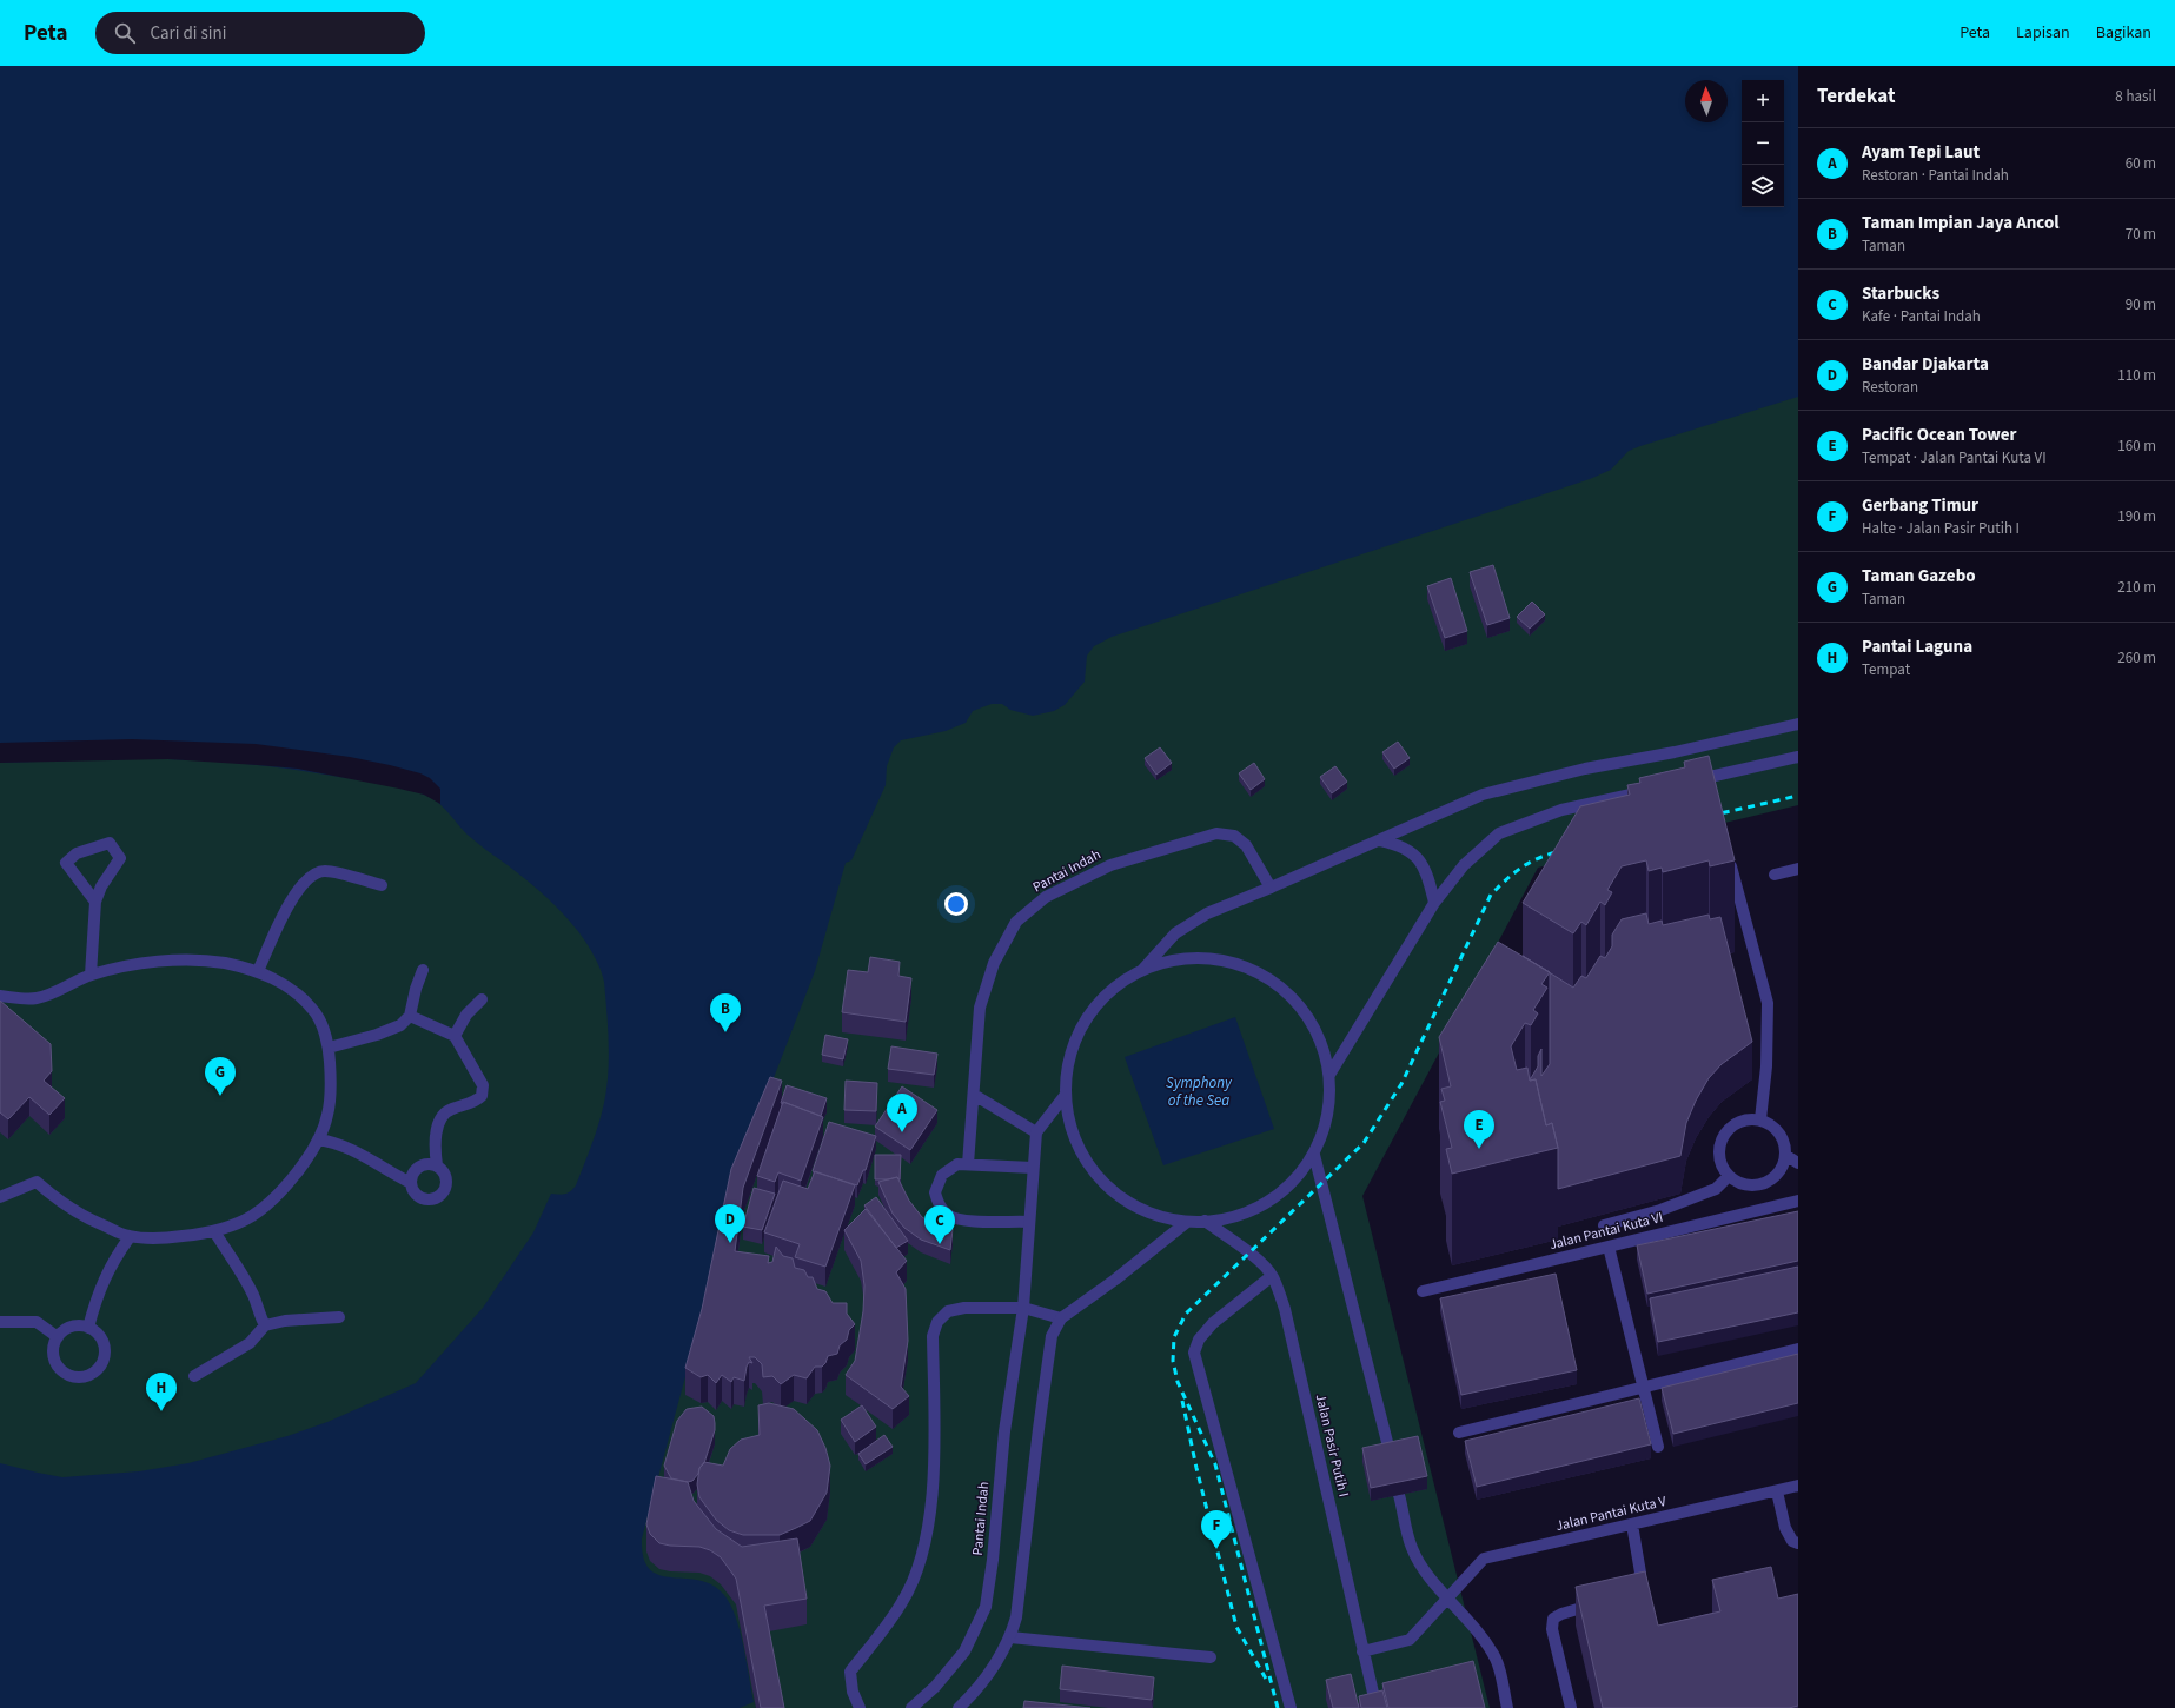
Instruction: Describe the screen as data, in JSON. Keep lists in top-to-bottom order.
{
  "streets": {
    "street": [
      "Pantai Indah",
      "Jalan Pantai Kuta VI",
      "Jalan Pasir Putih I",
      "Jalan Pantai Kuta V"
    ]
  },
  "crossings": [
    ["Jalan Pasir Putih I", "Jalan Pantai Kuta V"]
  ],
  "water": ["Symphony of the Sea"],
  "north": "top",
  "page": {
    "header": "Peta",
    "search": "Cari di sini",
    "nav": ["Peta", "Lapisan", "Bagikan"],
    "heading": ["Terdekat", "8 hasil"],
    "map_buttons": ["+", "−"],
    "list": [
      {
        "mark": "A",
        "name": "Ayam Tepi Laut",
        "note": "Restoran · Pantai Indah",
        "value": "60 m"
      },
      {
        "mark": "B",
        "name": "Taman Impian Jaya Ancol",
        "note": "Taman",
        "value": "70 m"
      },
      {
        "mark": "C",
        "name": "Starbucks",
        "note": "Kafe · Pantai Indah",
        "value": "90 m"
      },
      {
        "mark": "D",
        "name": "Bandar Djakarta",
        "note": "Restoran",
        "value": "110 m"
      },
      {
        "mark": "E",
        "name": "Pacific Ocean Tower",
        "note": "Tempat · Jalan Pantai Kuta VI",
        "value": "160 m"
      },
      {
        "mark": "F",
        "name": "Gerbang Timur",
        "note": "Halte · Jalan Pasir Putih I",
        "value": "190 m"
      },
      {
        "mark": "G",
        "name": "Taman Gazebo",
        "note": "Taman",
        "value": "210 m"
      },
      {
        "mark": "H",
        "name": "Pantai Laguna",
        "note": "Tempat",
        "value": "260 m"
      }
    ],
    "pins": [
      "B",
      "G",
      "A",
      "E",
      "D",
      "C",
      "H",
      "F"
    ]
  }
}
